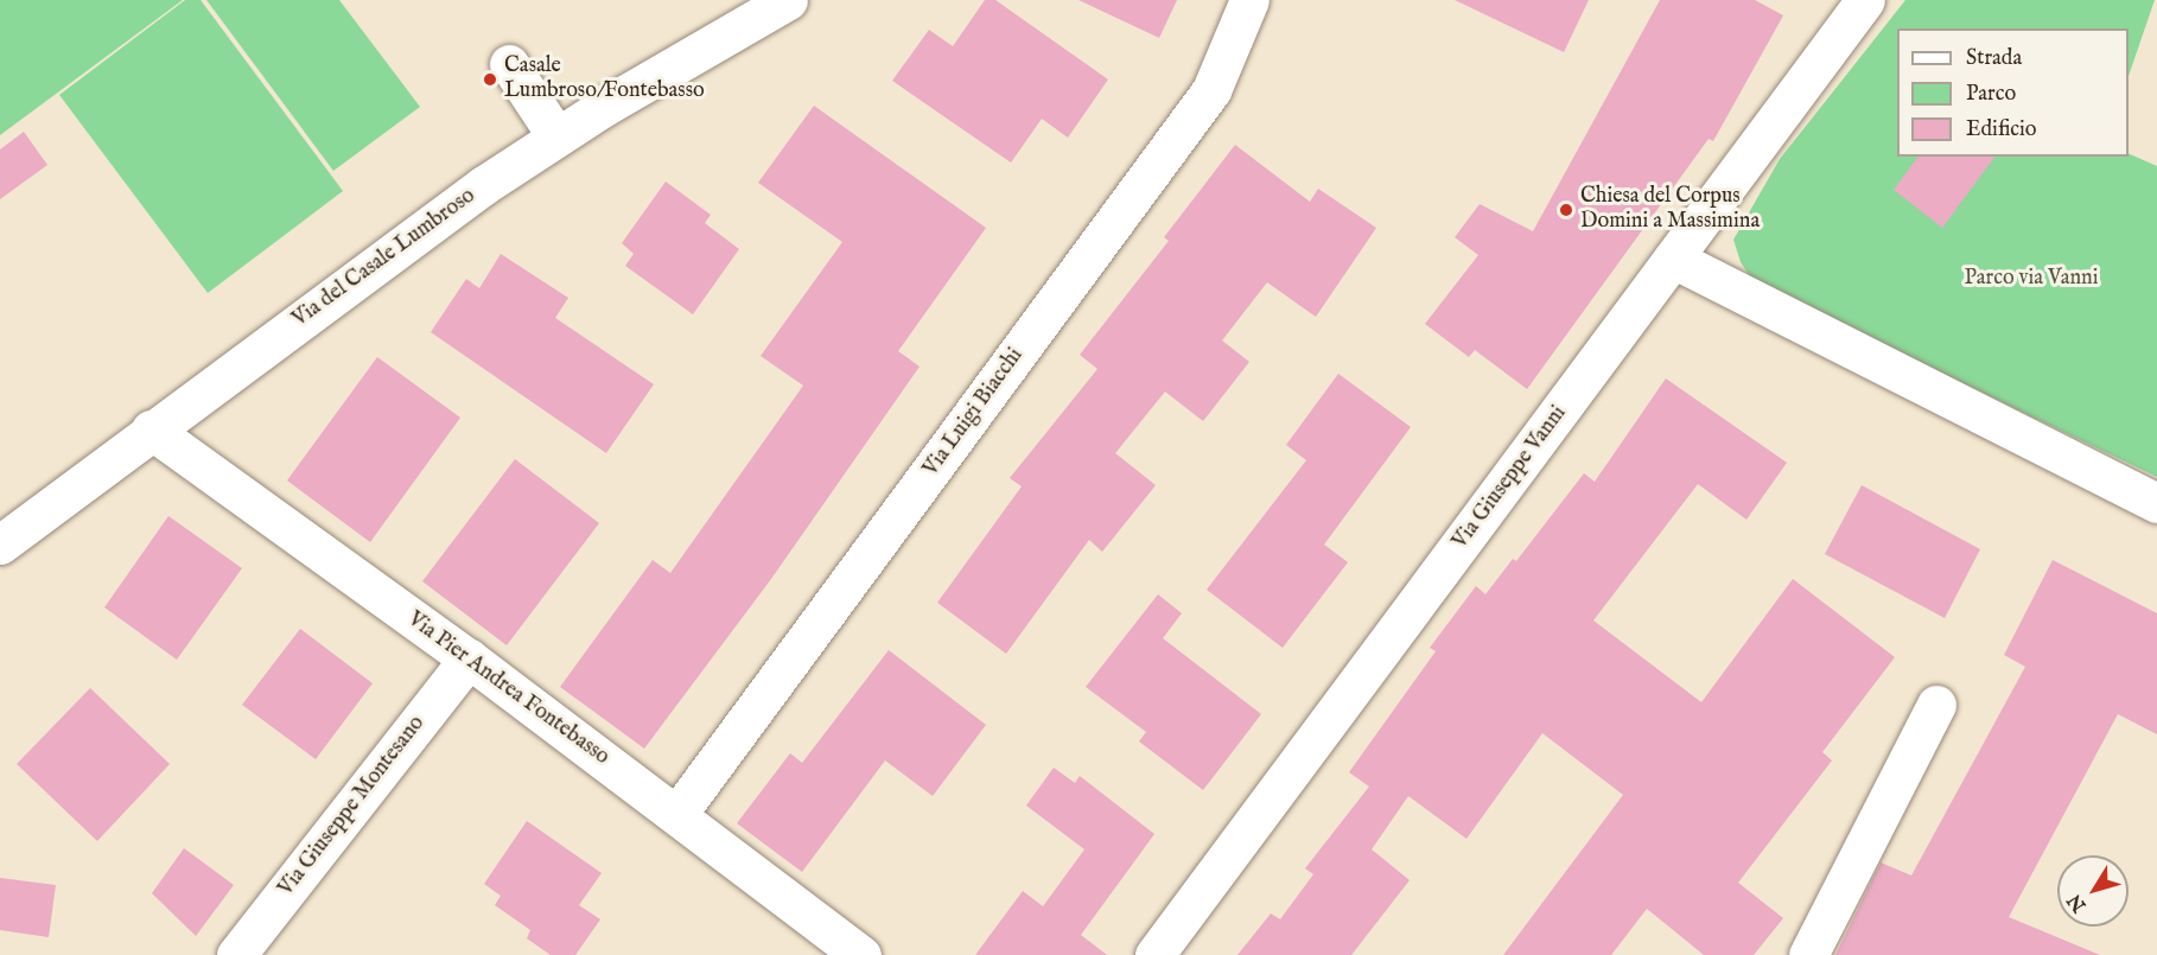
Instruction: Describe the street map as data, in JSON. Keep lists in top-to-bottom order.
{
  "streets": {
    "street": [
      "Via del Casale Lumbroso",
      "Via Luigi Biacchi",
      "Via Giuseppe Vanni",
      "Via Pier Andrea Fontebasso",
      "Via Giuseppe Montesano"
    ]
  },
  "crossings": [
    ["Via del Casale Lumbroso", "Via Pier Andrea Fontebasso"],
    ["Via Luigi Biacchi", "Via Pier Andrea Fontebasso"],
    ["Via Pier Andrea Fontebasso", "Via Giuseppe Montesano"]
  ],
  "parks": ["Parco via Vanni"],
  "places": ["Casale Lumbroso/Fontebasso", "Chiesa del Corpus Domini a Massimina"],
  "legend": ["Strada", "Parco", "Edificio"],
  "north": "bottom left"
}
